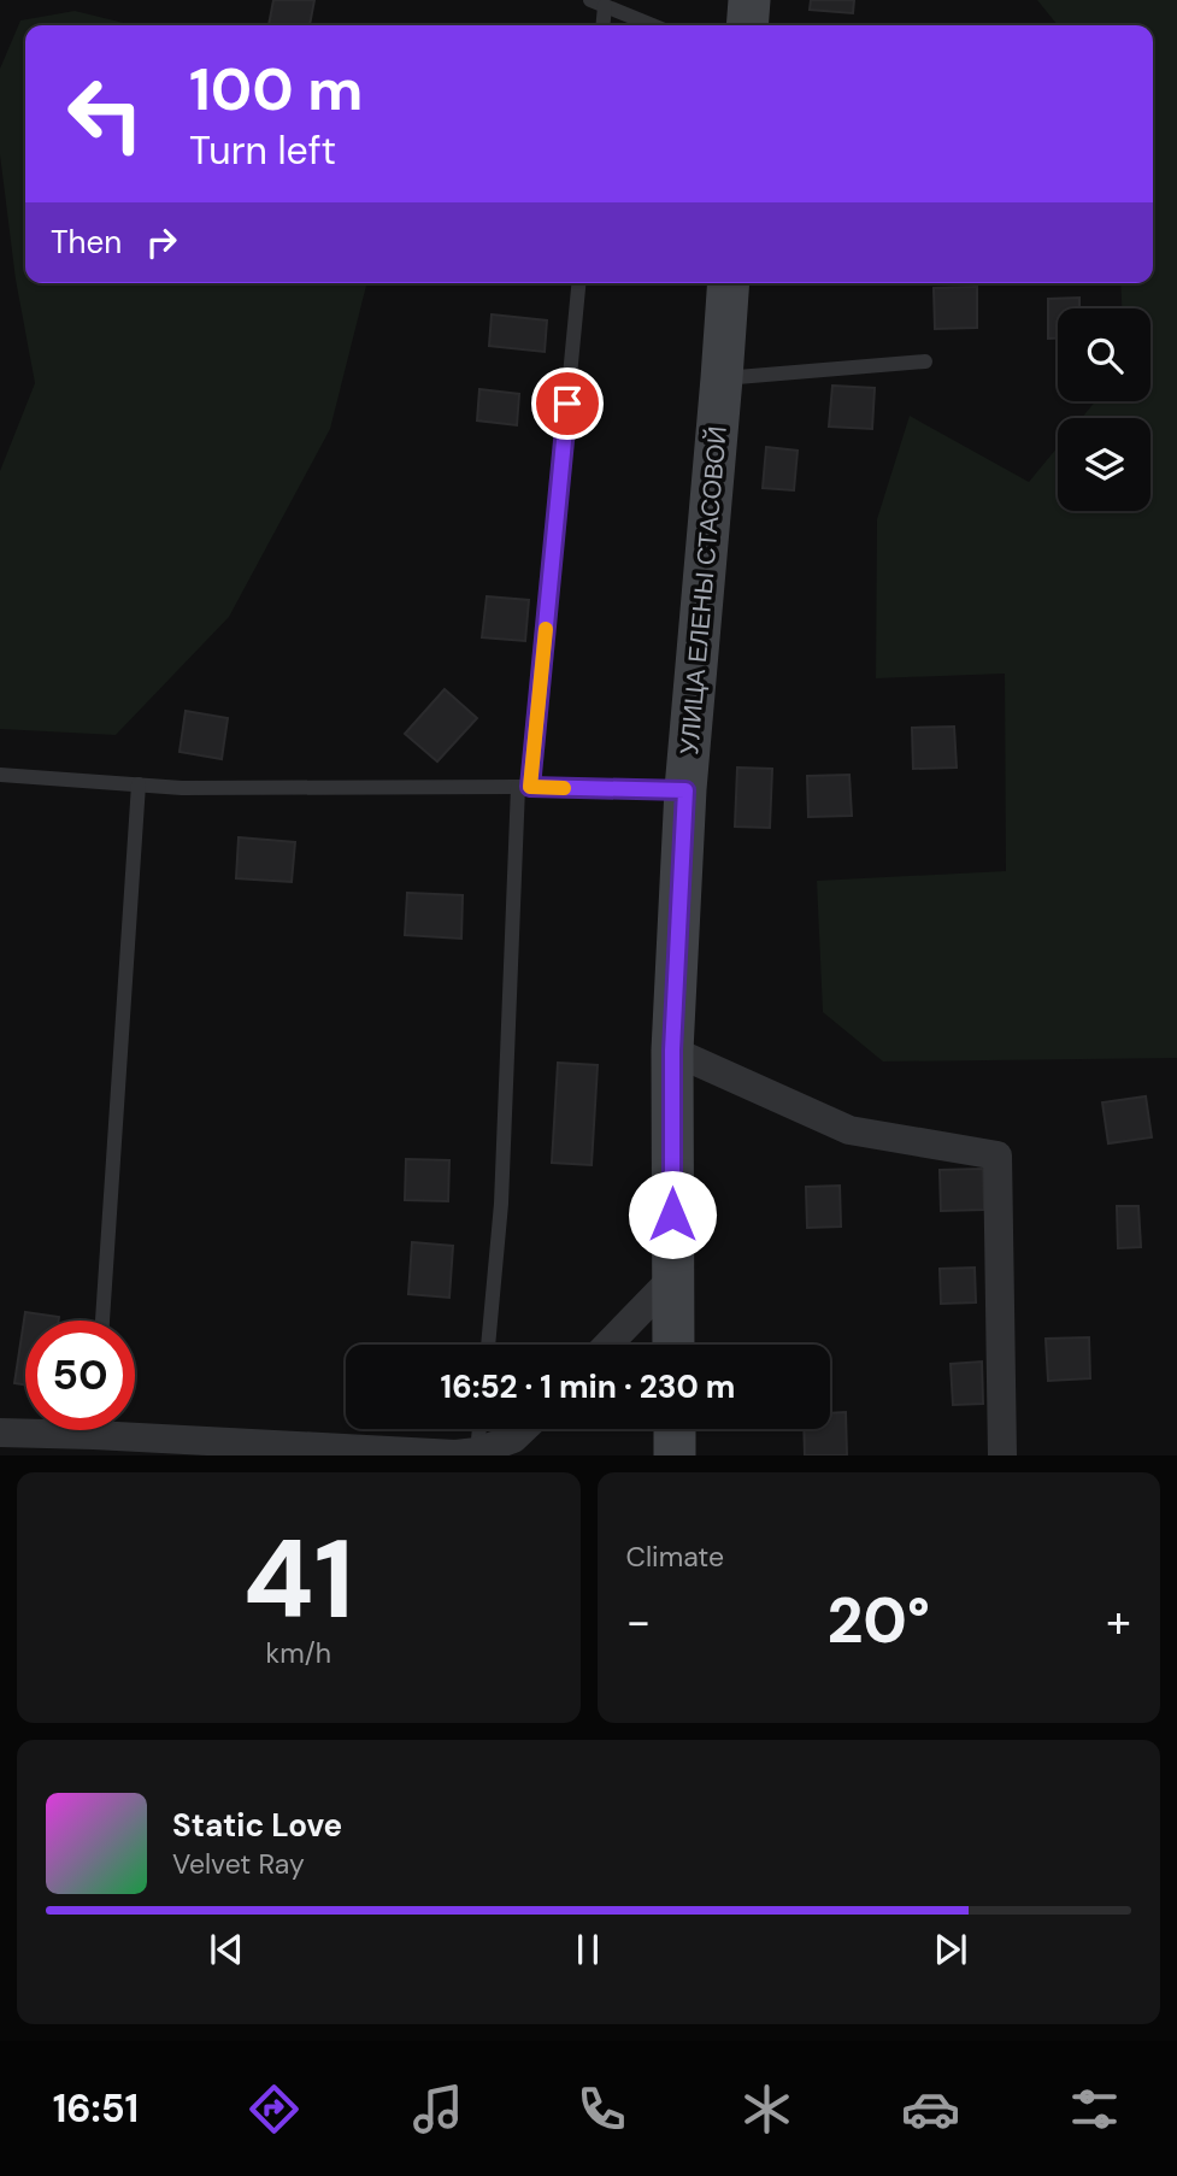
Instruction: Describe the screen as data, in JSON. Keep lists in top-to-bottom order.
{
  "streets": {
    "main road": ["УЛИЦА ЕЛЕНЫ СТАСОВОЙ"]
  },
  "page": {
    "turn": ["100 m", "Turn left"],
    "then": "Then",
    "limit": "50",
    "trip": "16:52 · 1 min · 230 m",
    "tile": [
      ["41", "km/h"],
      "Climate"
    ],
    "heat": ["−", "20°", "+"],
    "song": ["Static Love", "Velvet Ray"],
    "tabs": "16:51"
  }
}
